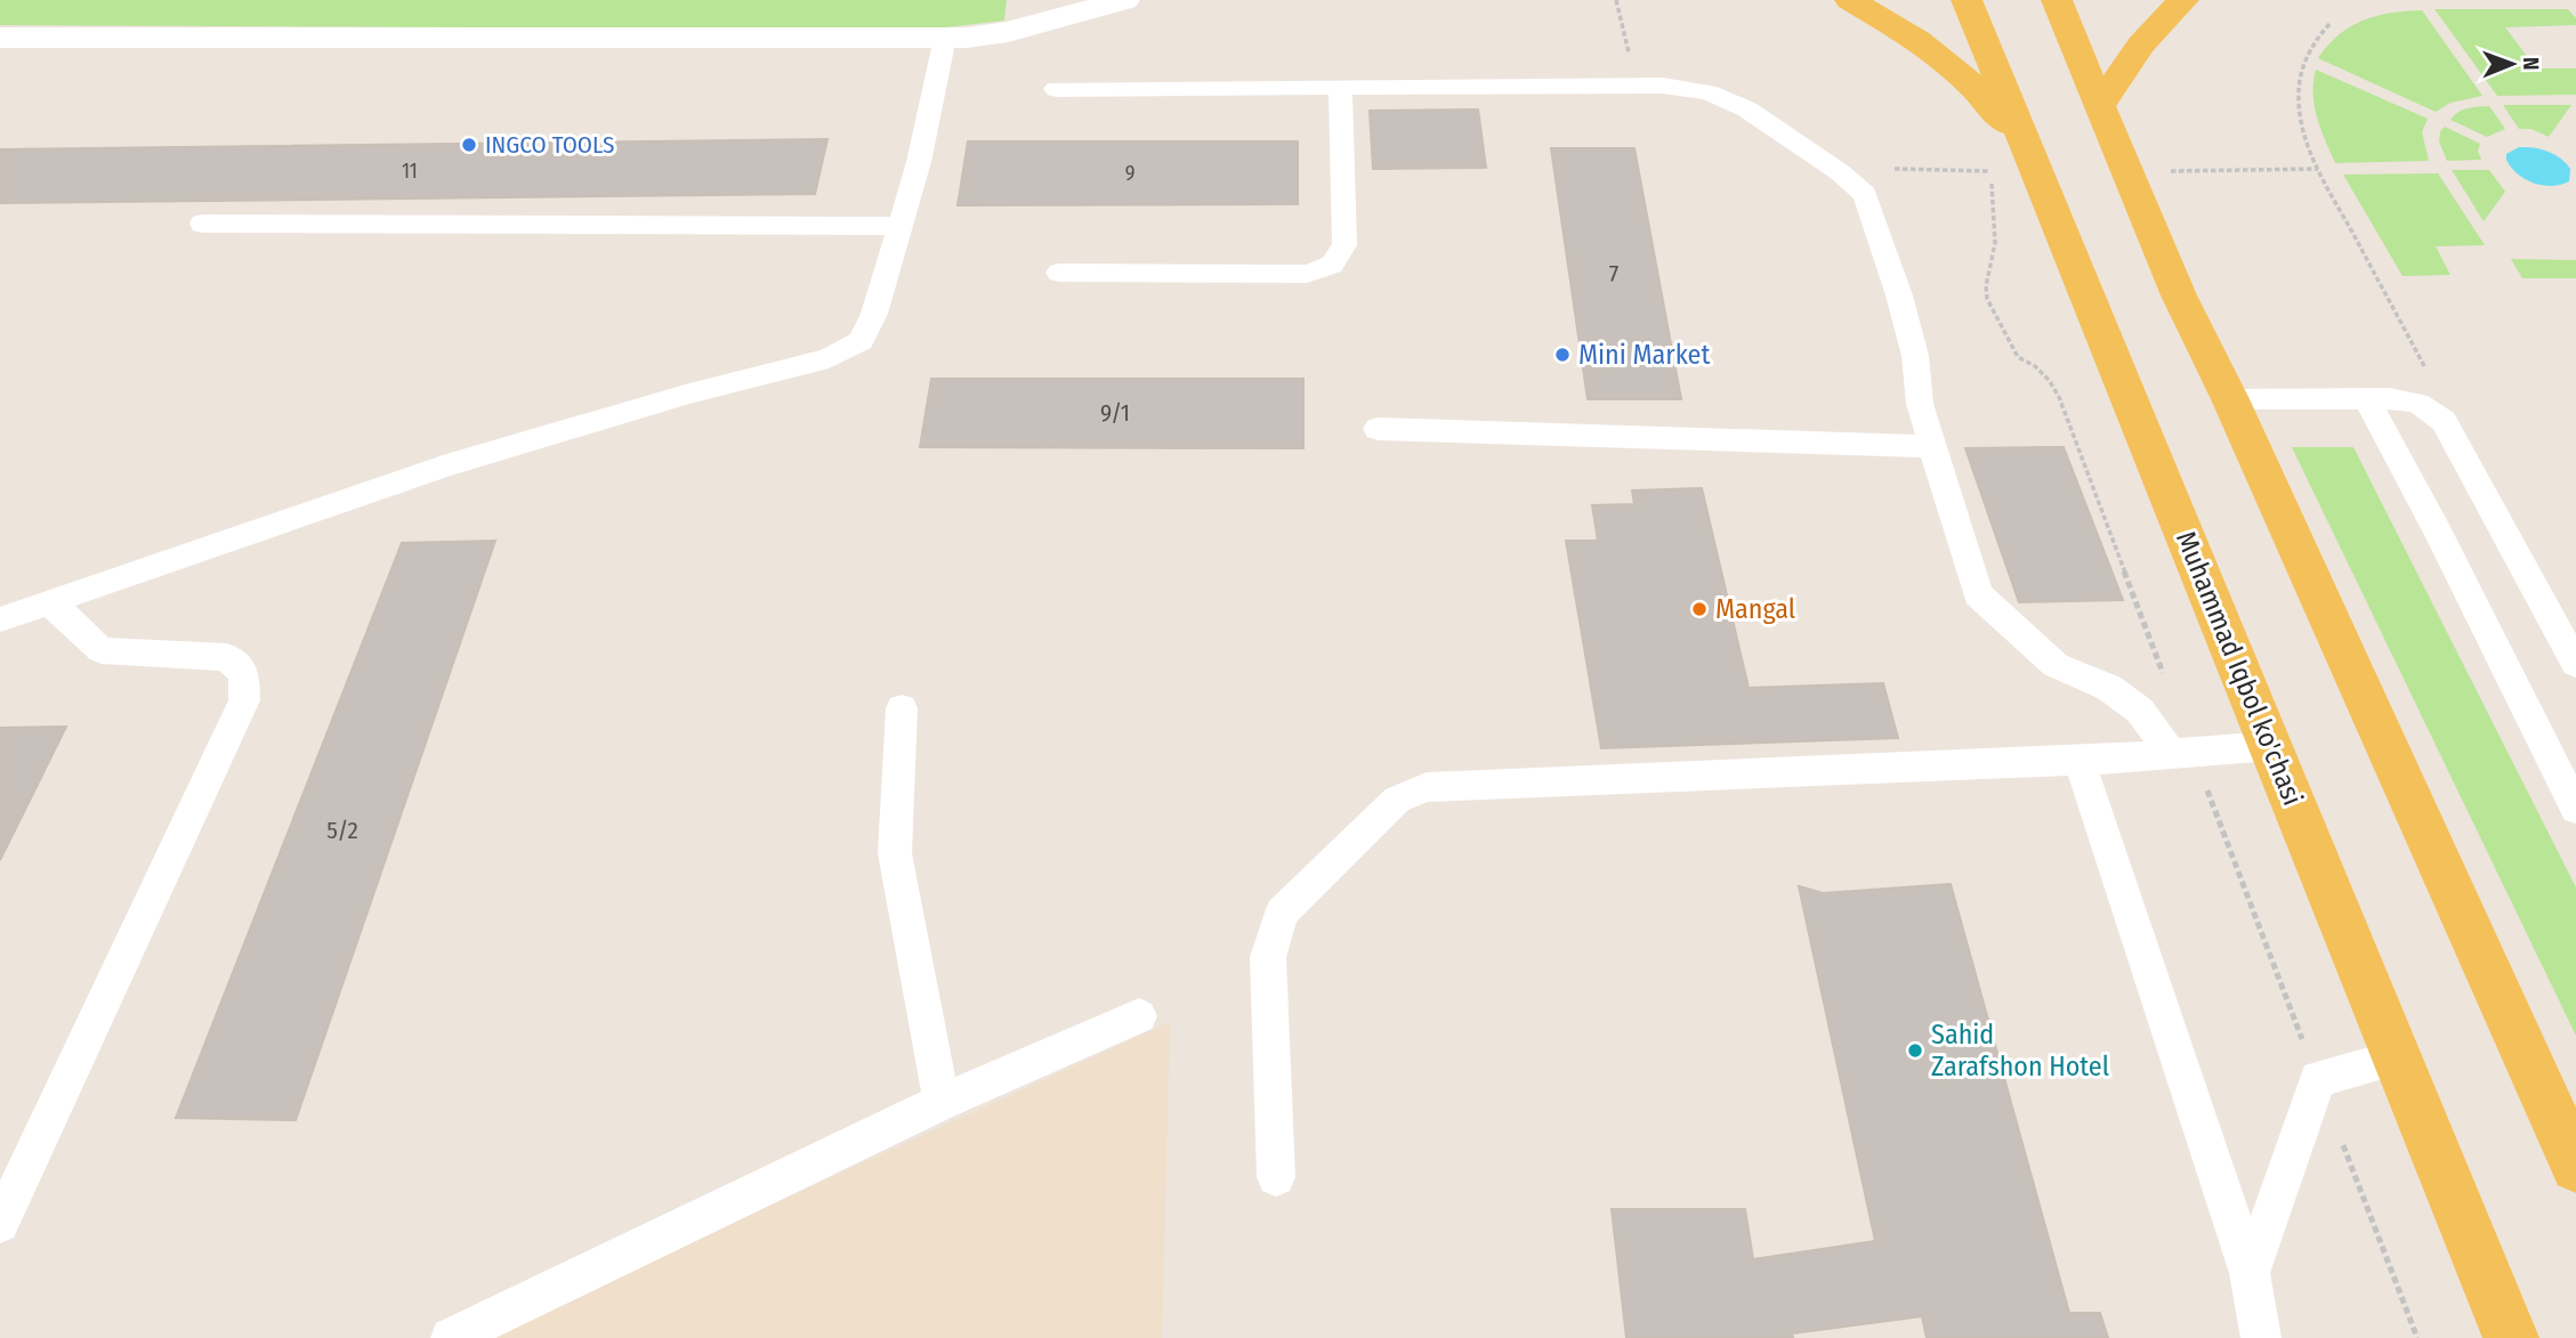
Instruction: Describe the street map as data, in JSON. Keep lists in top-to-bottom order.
{
  "streets": {
    "main road": ["Muhammad Iqbol ko'chasi"]
  },
  "places": [
    "INGCO TOOLS",
    "Mini Market",
    "Mangal",
    "Sahid Zarafshon Hotel"
  ],
  "house_numbers": [
    "11",
    "9",
    "7",
    "9/1",
    "5/2"
  ],
  "north": "right"
}
